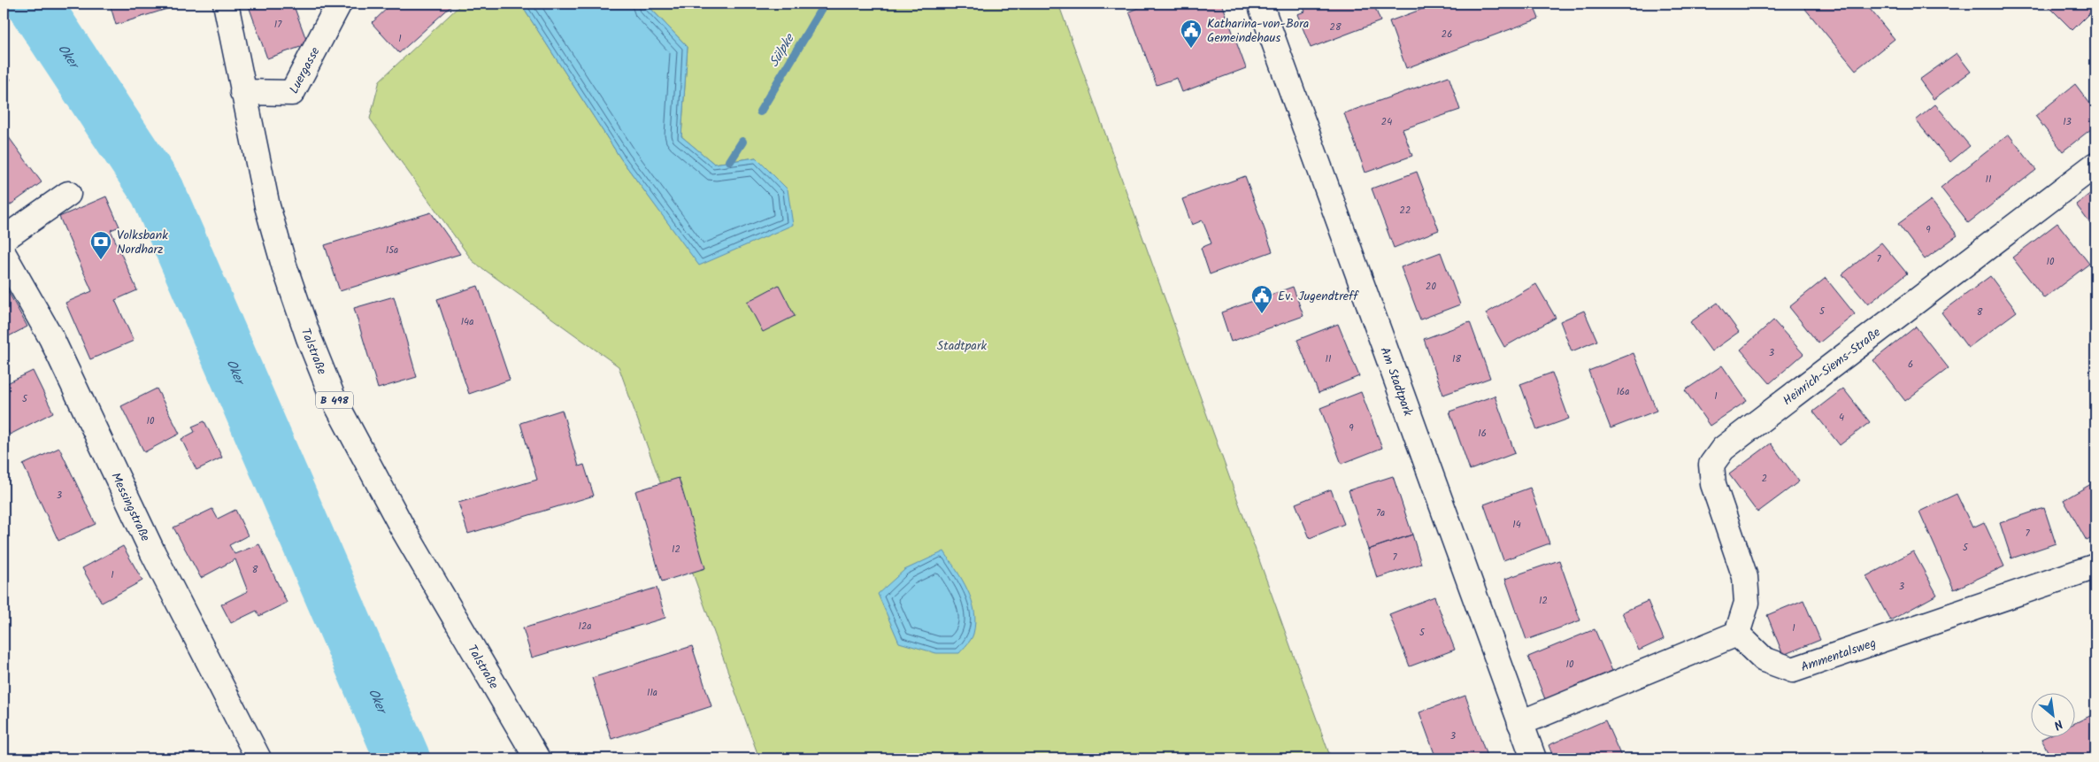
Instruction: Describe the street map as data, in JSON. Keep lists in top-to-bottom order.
{
  "streets": {
    "street": [
      "Luergasse",
      "Talstraße",
      "Heinrich-Siems-Straße",
      "Am Stadtpark",
      "B 498",
      "Messingstraße",
      "Ammentalsweg"
    ]
  },
  "crossings": [
    ["Luergasse", "Talstraße"],
    ["Heinrich-Siems-Straße", "Ammentalsweg"]
  ],
  "water": ["Sülpke", "Oker"],
  "parks": ["Stadtpark"],
  "places": {
    "public building": ["Katharina-von-Bora Gemeindehaus", "Ev. Jugendtreff"],
    "bank": ["Volksbank Nordharz"]
  },
  "house_numbers": [
    "17",
    "28",
    "26",
    "1",
    "24",
    "13",
    "11",
    "22",
    "9",
    "15a",
    "7",
    "10",
    "20",
    "5",
    "8",
    "14a",
    "3",
    "11",
    "18",
    "6",
    "16a",
    "1",
    "5",
    "4",
    "10",
    "9",
    "16",
    "2",
    "3",
    "7a",
    "14",
    "7",
    "5",
    "12",
    "7",
    "8",
    "1",
    "3",
    "12",
    "12a",
    "1",
    "5",
    "10",
    "11a",
    "3"
  ],
  "north": "bottom right"
}
